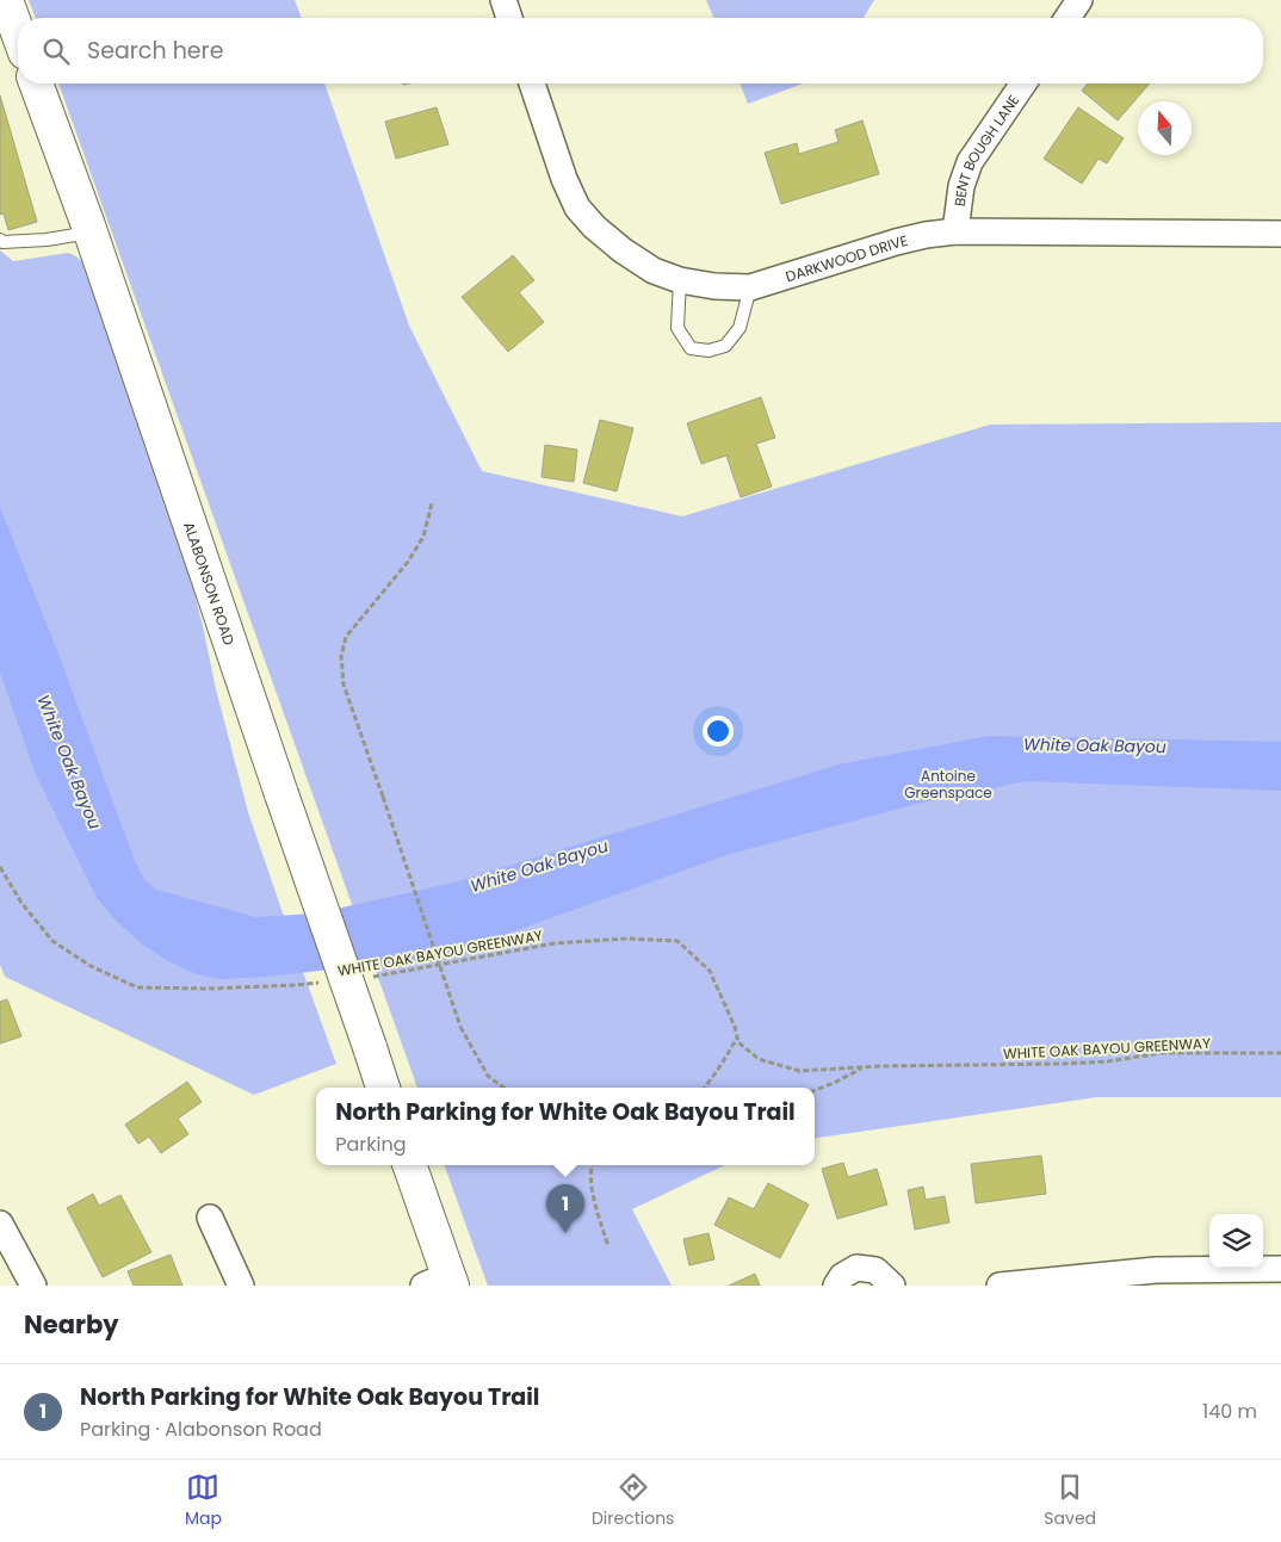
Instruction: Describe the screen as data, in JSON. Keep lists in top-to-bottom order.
{
  "streets": {
    "street": ["BENT BOUGH LANE", "DARKWOOD DRIVE", "ALABONSON ROAD"],
    "path": ["WHITE OAK BAYOU GREENWAY"]
  },
  "crossings": [
    ["BENT BOUGH LANE", "DARKWOOD DRIVE"]
  ],
  "water": ["White Oak Bayou"],
  "parks": ["Antoine Greenspace"],
  "north": "top",
  "page": {
    "search": "Search here",
    "popup": ["North Parking for White Oak Bayou Trail", "Parking"],
    "pins": "1",
    "heading": "Nearby",
    "list": [
      {
        "mark": "1",
        "name": "North Parking for White Oak Bayou Trail",
        "note": "Parking · Alabonson Road",
        "value": "140 m"
      }
    ],
    "nav": ["Map", "Directions", "Saved"]
  }
}
